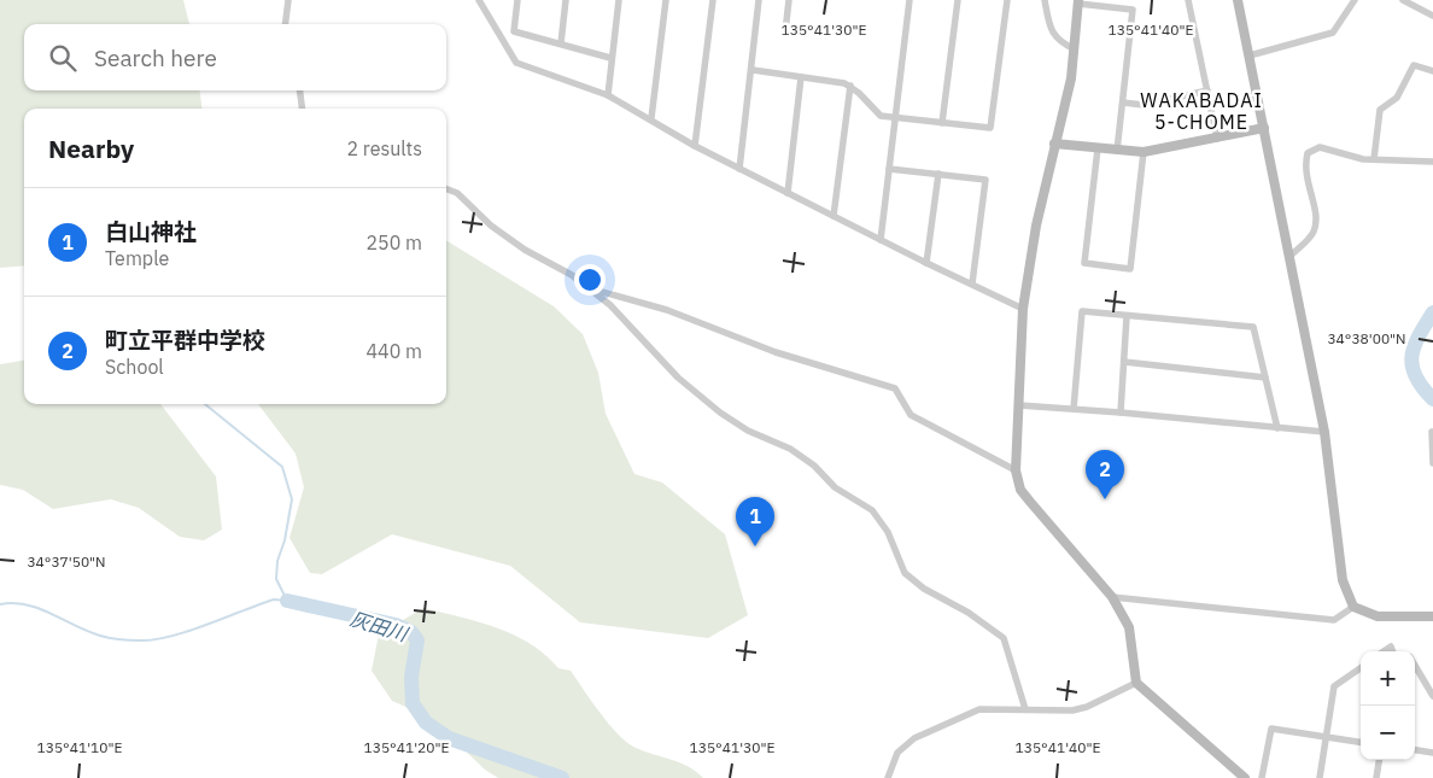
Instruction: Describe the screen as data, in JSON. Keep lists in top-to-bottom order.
{
  "districts": ["WAKABADAI 5-CHOME"],
  "water": ["灰田川"],
  "page": {
    "search": "Search here",
    "heading": ["Nearby", "2 results"],
    "list": [
      {
        "mark": "1",
        "name": "白山神社",
        "note": "Temple",
        "value": "250 m"
      },
      {
        "mark": "2",
        "name": "町立平群中学校",
        "note": "School",
        "value": "440 m"
      }
    ],
    "pins": ["2", "1"],
    "map_buttons": ["+", "−"]
  },
  "coordinates": [
    "135°41'30\"E",
    "135°41'40\"E",
    "34°38'00\"N",
    "34°37'50\"N",
    "135°41'10\"E",
    "135°41'20\"E"
  ]
}
